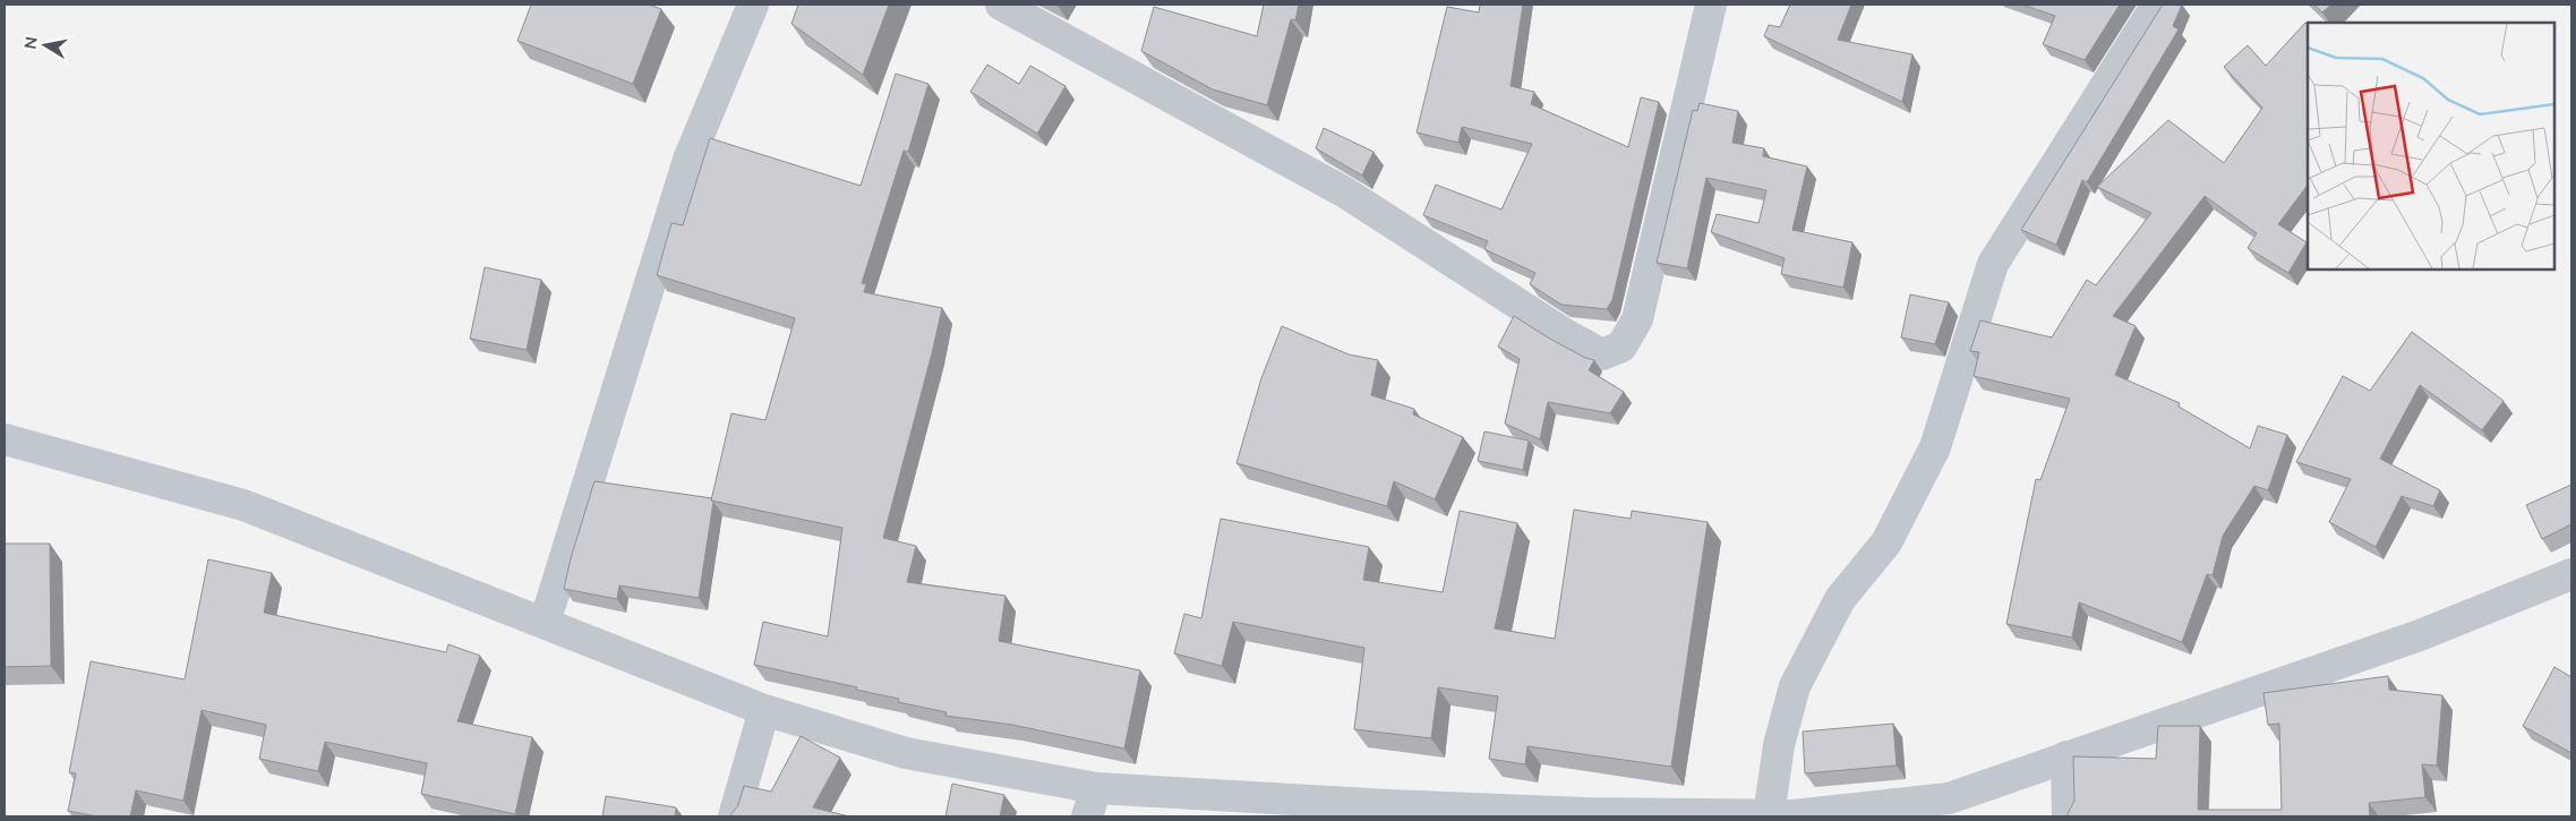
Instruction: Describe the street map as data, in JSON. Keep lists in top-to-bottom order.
{
  "north": "left"
}
